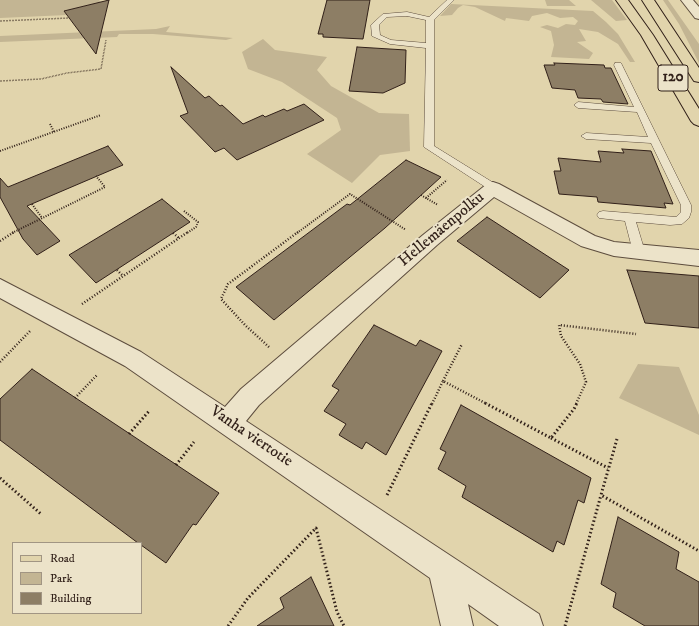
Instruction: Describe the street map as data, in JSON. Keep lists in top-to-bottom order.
{
  "streets": {
    "main road": ["120"],
    "street": ["Hellemäenpolku", "Vanha viertotie"]
  },
  "crossings": [
    ["Hellemäenpolku", "Vanha viertotie"]
  ],
  "legend": ["Road", "Park", "Building"]
}
